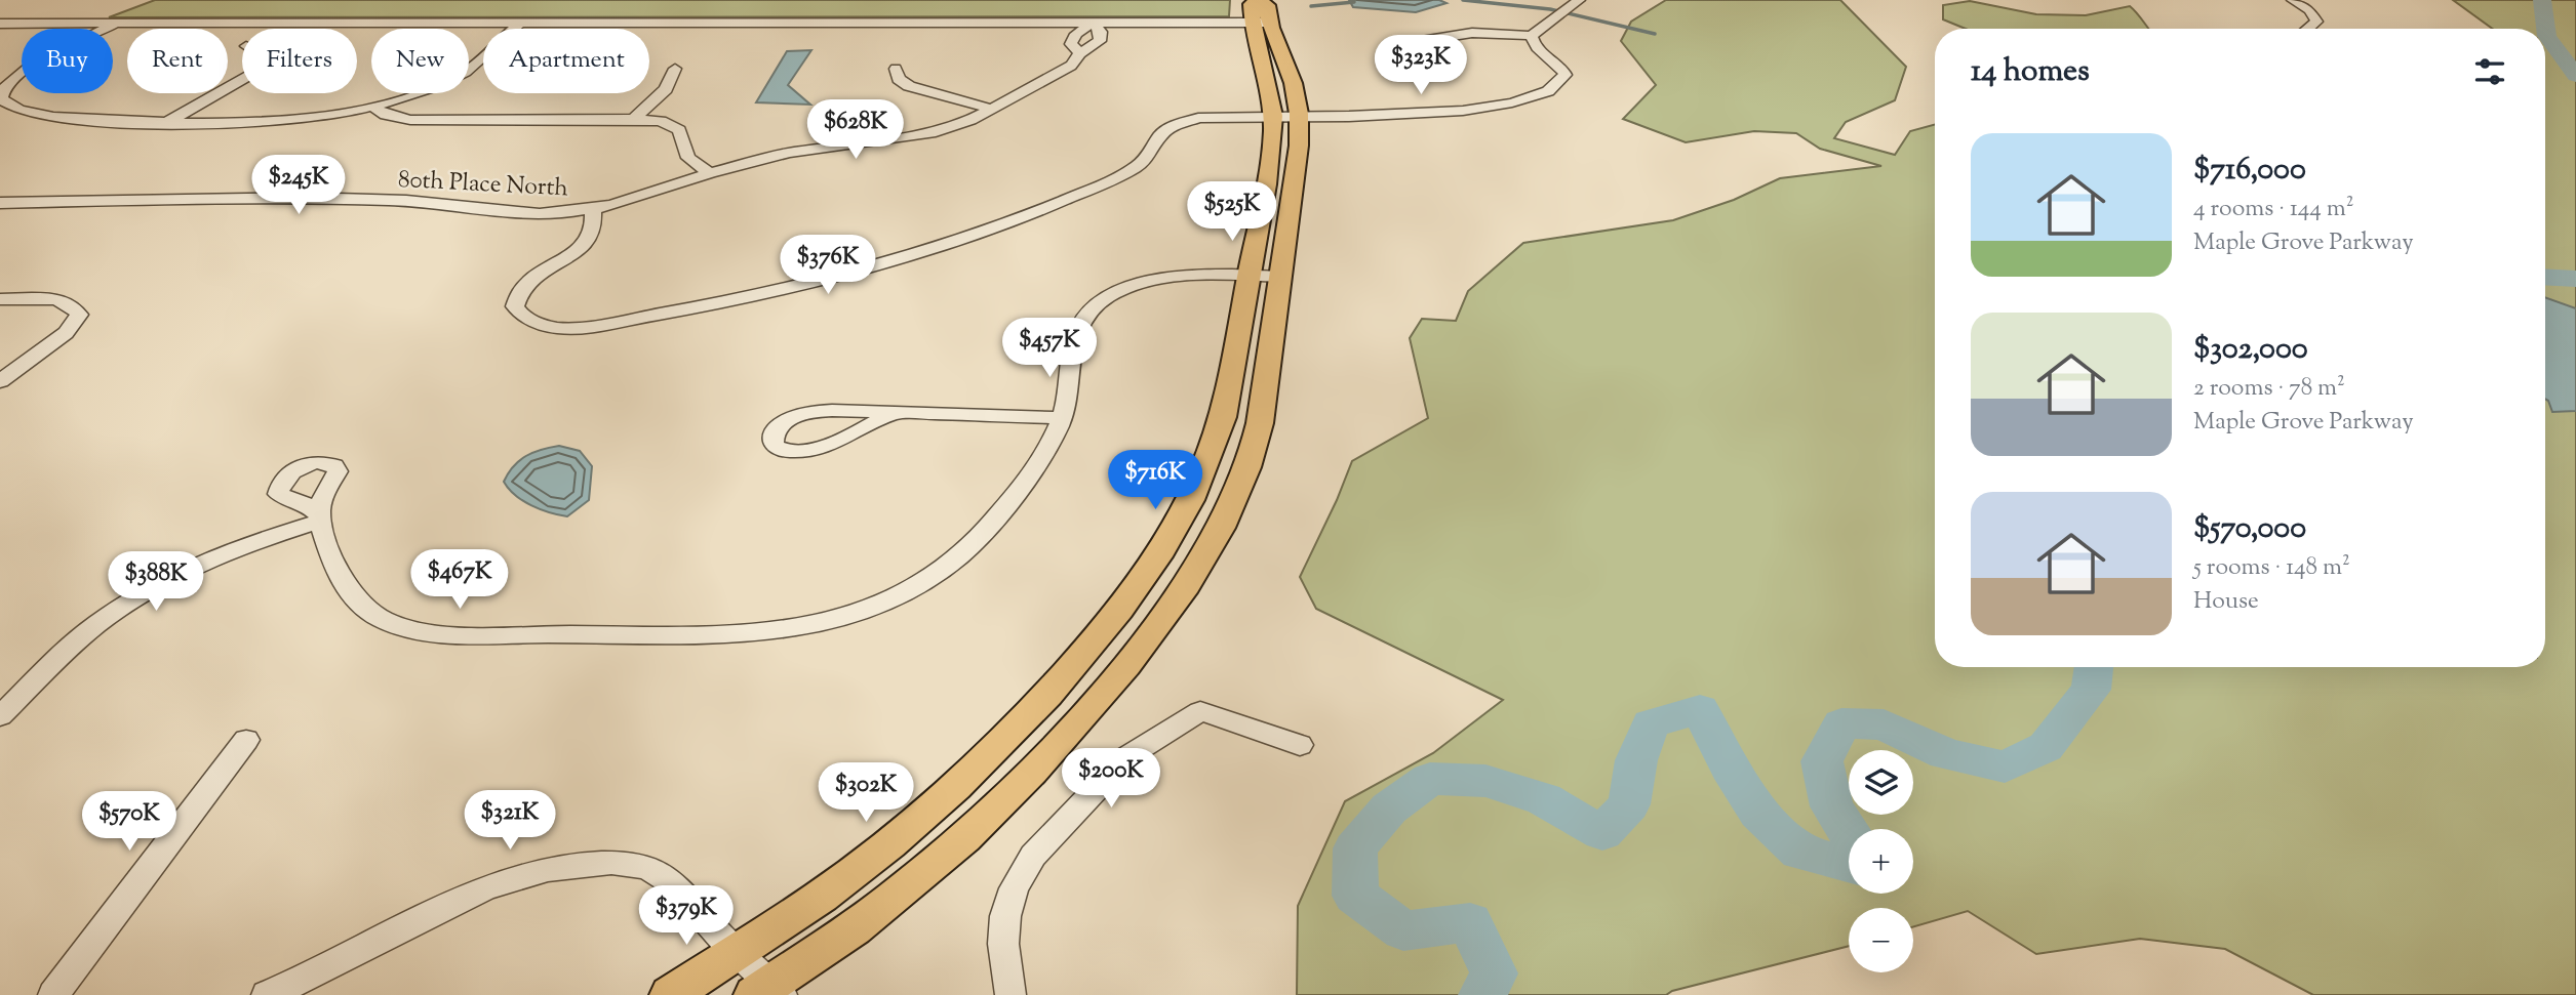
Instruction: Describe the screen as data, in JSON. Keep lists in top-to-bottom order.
{
  "streets": {
    "street": ["80th Place North"]
  },
  "page": {
    "chip": [
      "Buy",
      "Rent",
      "Filters",
      "New",
      "Apartment"
    ],
    "heading": "14 homes",
    "price": [
      "$323K",
      "$628K",
      "$245K",
      "$525K",
      "$376K",
      "$457K",
      "$716K",
      "$467K",
      "$388K",
      "$200K",
      "$302K",
      "$321K",
      "$570K",
      "$379K"
    ],
    "list": [
      {
        "name": "$716,000",
        "note": "4 rooms · 144 m² · Maple Grove Parkway"
      },
      {
        "name": "$302,000",
        "note": "2 rooms · 78 m² · Maple Grove Parkway"
      },
      {
        "name": "$570,000",
        "note": "5 rooms · 148 m² · House"
      }
    ],
    "map_buttons": ["+", "−"]
  }
}
